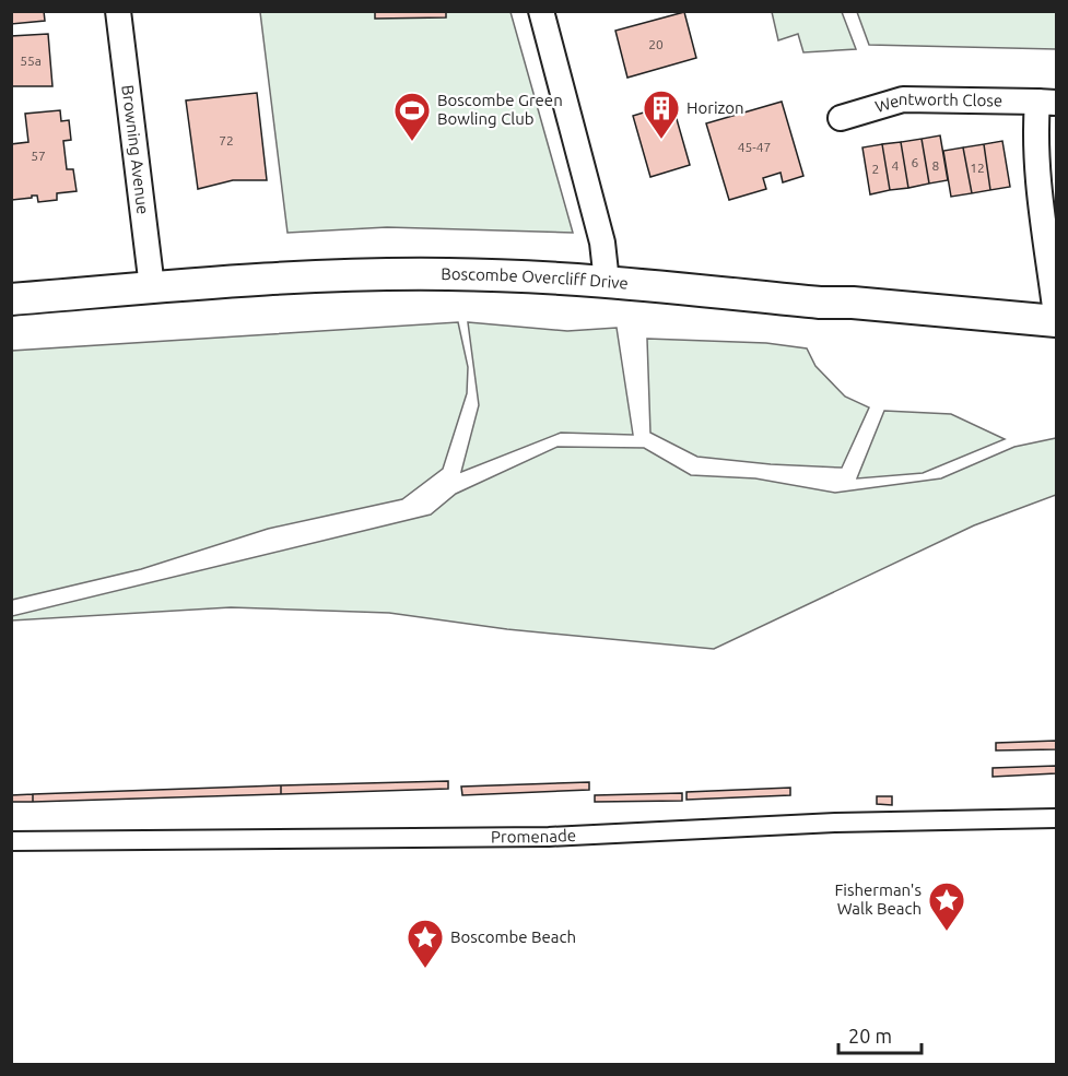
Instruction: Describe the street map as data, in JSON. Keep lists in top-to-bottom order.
{
  "streets": {
    "street": [
      "Wentworth Close",
      "Browning Avenue",
      "Boscombe Overcliff Drive",
      "Promenade"
    ]
  },
  "crossings": [
    ["Browning Avenue", "Boscombe Overcliff Drive"]
  ],
  "places": {
    "building": ["Horizon"],
    "sports": ["Boscombe Green Bowling Club"],
    "place": ["Fisherman's Walk Beach", "Boscombe Beach"]
  },
  "house_numbers": [
    "20",
    "55a",
    "72",
    "45-47",
    "57",
    "6",
    "4",
    "8",
    "12",
    "2"
  ],
  "scale_bar": "20 m"
}
